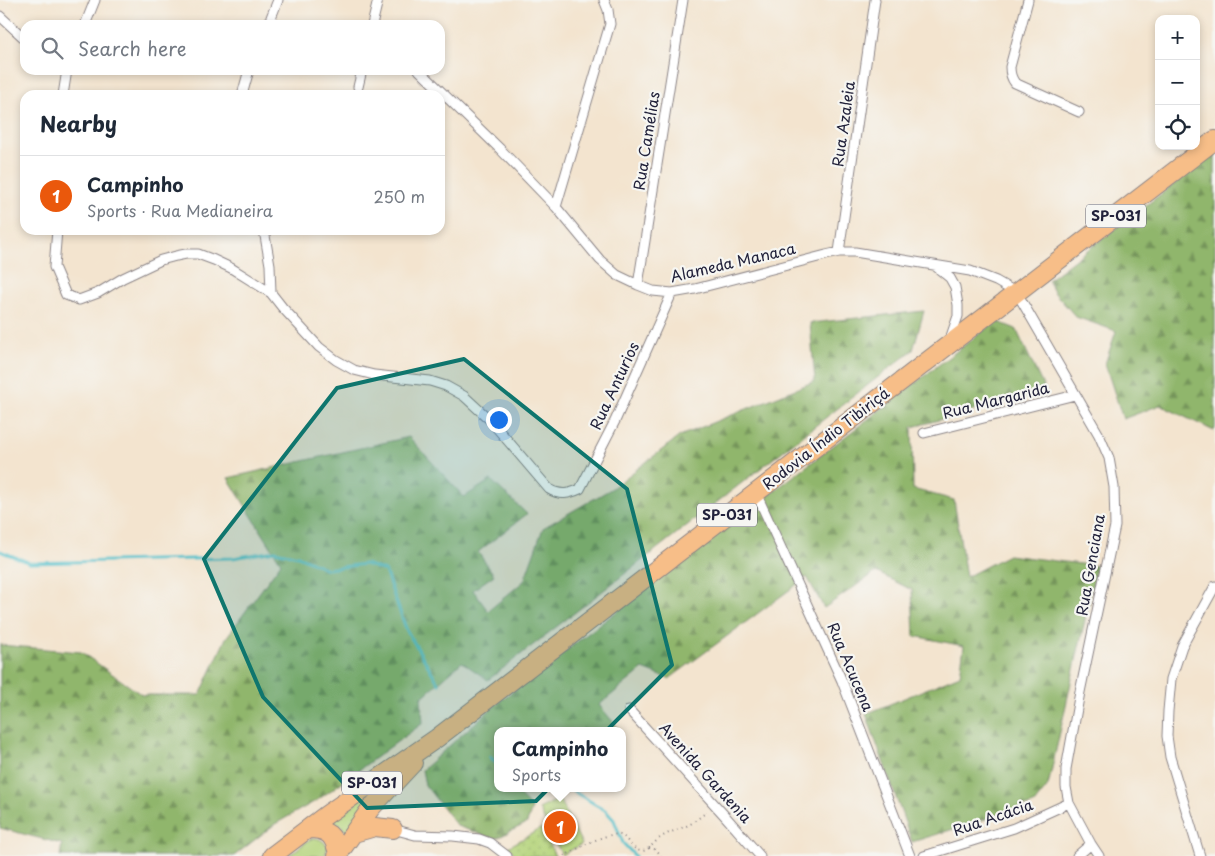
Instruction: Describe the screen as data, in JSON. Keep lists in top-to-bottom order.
{
  "streets": {
    "highway": ["SP-031", "Rodovia Índio Tibiriçá"],
    "street": [
      "Rua Azaleia",
      "Rua Camélias",
      "Alameda Manaca",
      "Rua Anturios",
      "Rua Margarida",
      "Rua Genciana",
      "Rua Acucena",
      "Avenida Gardenia",
      "Rua Acácia"
    ]
  },
  "crossings": [
    ["Rua Azaleia", "Alameda Manaca"],
    ["Rua Camélias", "Alameda Manaca"],
    ["Alameda Manaca", "Rua Anturios"],
    ["Alameda Manaca", "Rodovia Índio Tibiriçá"],
    ["Alameda Manaca", "Rua Genciana"],
    ["Rua Margarida", "Rua Genciana"],
    ["Rodovia Índio Tibiriçá", "Rua Genciana"],
    ["Rodovia Índio Tibiriçá", "Rua Acucena"],
    ["Rua Genciana", "Rua Acácia"]
  ],
  "page": {
    "map_buttons": ["+", "−"],
    "search": "Search here",
    "heading": "Nearby",
    "list": [
      {
        "mark": "1",
        "name": "Campinho",
        "note": "Sports · Rua Medianeira",
        "value": "250 m"
      }
    ],
    "popup": ["Campinho", "Sports"],
    "pins": "1"
  }
}
